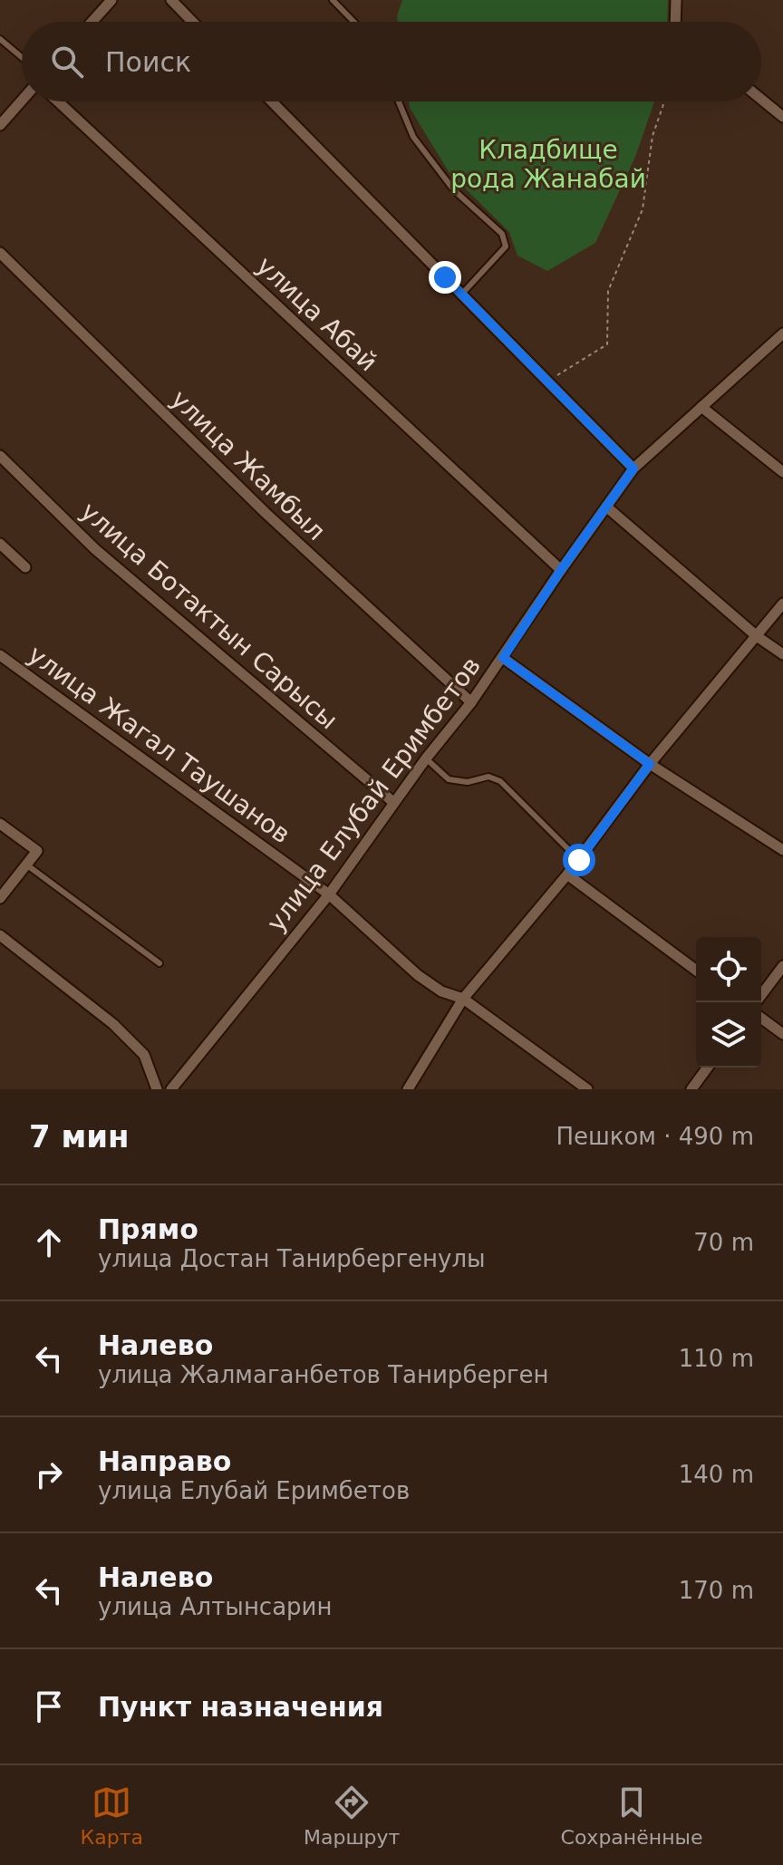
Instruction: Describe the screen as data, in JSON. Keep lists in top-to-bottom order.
{
  "streets": {
    "street": [
      "улица Абай",
      "улица Жамбыл",
      "улица Ботактын Сарысы",
      "улица Жагал Таушанов",
      "улица Елубай Еримбетов"
    ]
  },
  "crossings": [
    ["улица Абай", "улица Елубай Еримбетов"],
    ["улица Жамбыл", "улица Елубай Еримбетов"],
    ["улица Ботактын Сарысы", "улица Елубай Еримбетов"],
    ["улица Жагал Таушанов", "улица Елубай Еримбетов"]
  ],
  "parks": ["Кладбище рода Жанабай"],
  "page": {
    "search": "Поиск",
    "heading": ["7 мин", "Пешком · 490 m"],
    "list": [
      ["Прямо", "улица Достан Танирбергенулы", "70 m"],
      ["Налево", "улица Жалмаганбетов Танирберген", "110 m"],
      ["Направо", "улица Елубай Еримбетов", "140 m"],
      ["Налево", "улица Алтынсарин", "170 m"],
      "Пункт назначения"
    ],
    "nav": ["Карта", "Маршрут", "Сохранённые"]
  }
}
